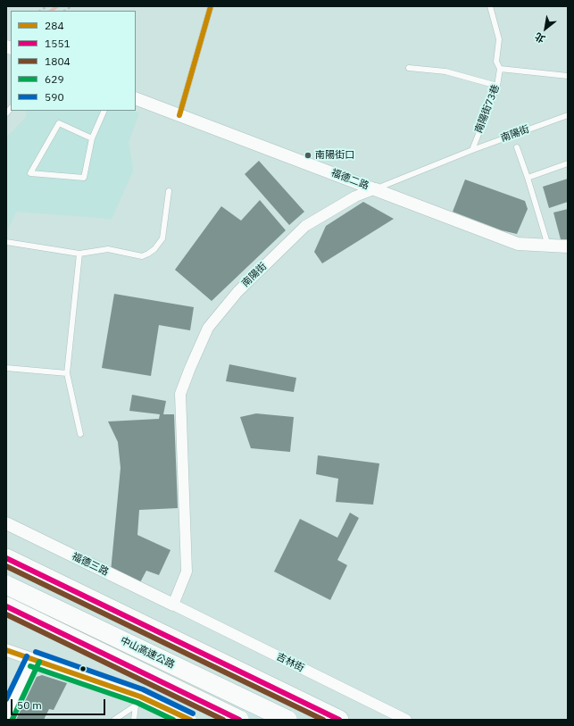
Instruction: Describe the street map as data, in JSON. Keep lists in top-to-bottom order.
{
  "streets": {
    "highway": ["中山高速公路"],
    "street": [
      "南陽街",
      "福德二路",
      "福德三路",
      "吉林街"
    ],
    "lane": ["南陽街73巷"]
  },
  "crossings": [
    ["南陽街73巷", "南陽街"],
    ["南陽街", "福德二路"],
    ["南陽街", "福德三路"],
    ["南陽街", "吉林街"],
    ["福德三路", "吉林街"]
  ],
  "places": ["南陽街口"],
  "lines": [
    "transit line 284",
    "transit line 1551",
    "transit line 1804",
    "transit line 590",
    "transit line 629"
  ],
  "legend": [
    "284",
    "1551",
    "1804",
    "629",
    "590"
  ],
  "scale_bar": "50 m",
  "north": "bottom left"
}
